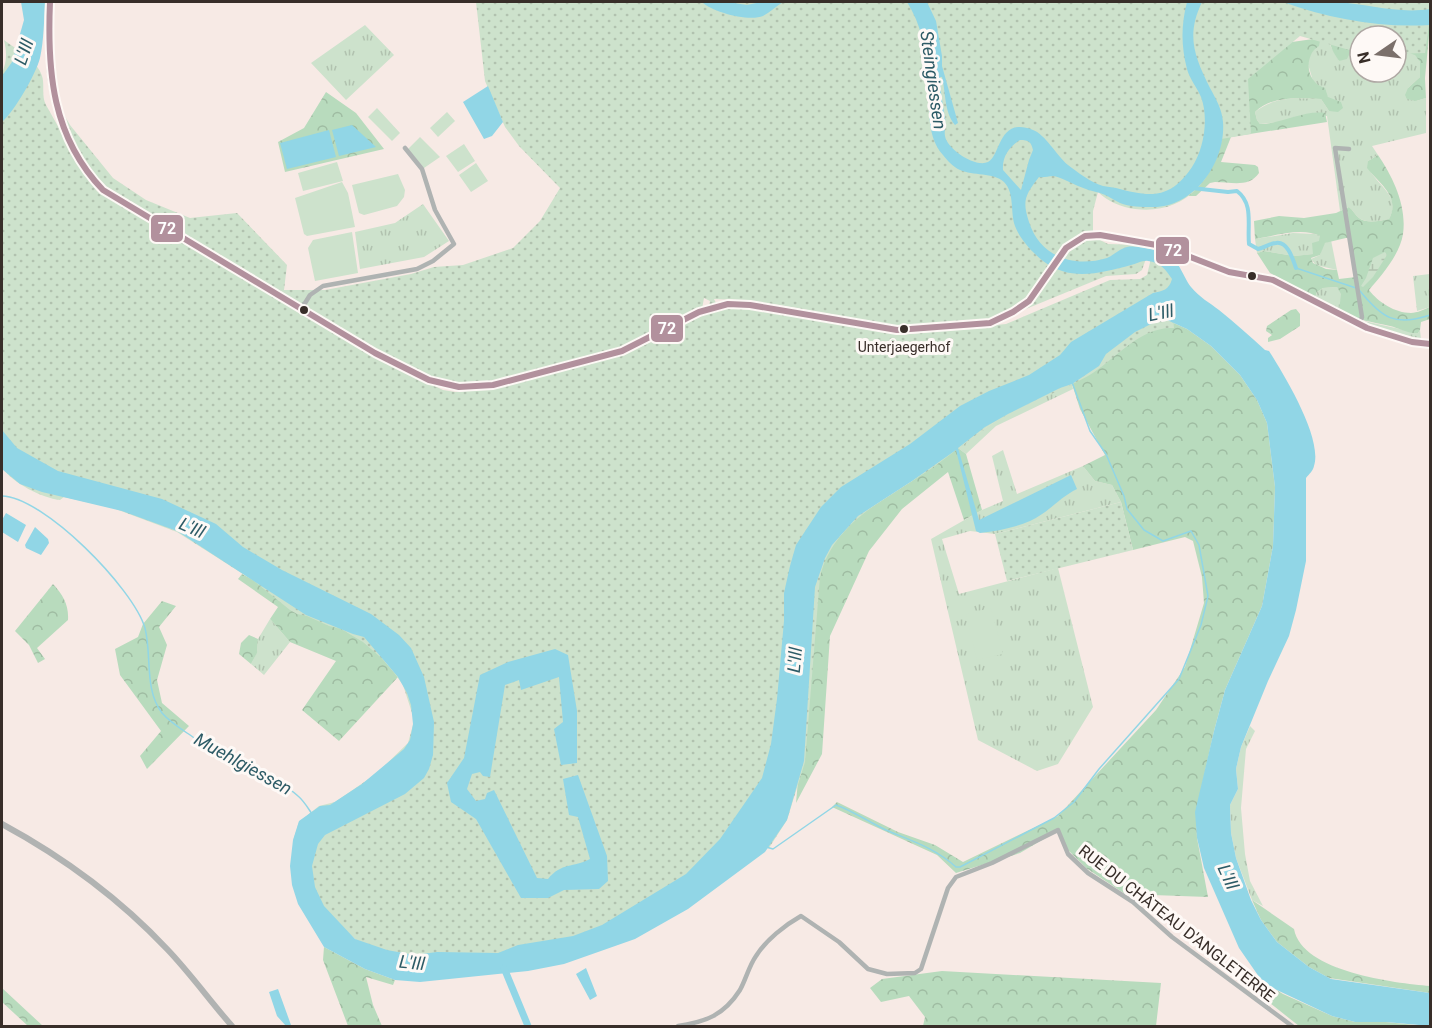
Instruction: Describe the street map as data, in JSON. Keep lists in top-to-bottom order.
{
  "streets": {
    "street": ["RUE DU CHÂTEAU D'ANGLETERRE"]
  },
  "water": ["L'Ill", "Steingiessen", "Muehlgiessen"],
  "places": ["Unterjaegerhof"],
  "lines": ["transit line 72"],
  "north": "left"
}
